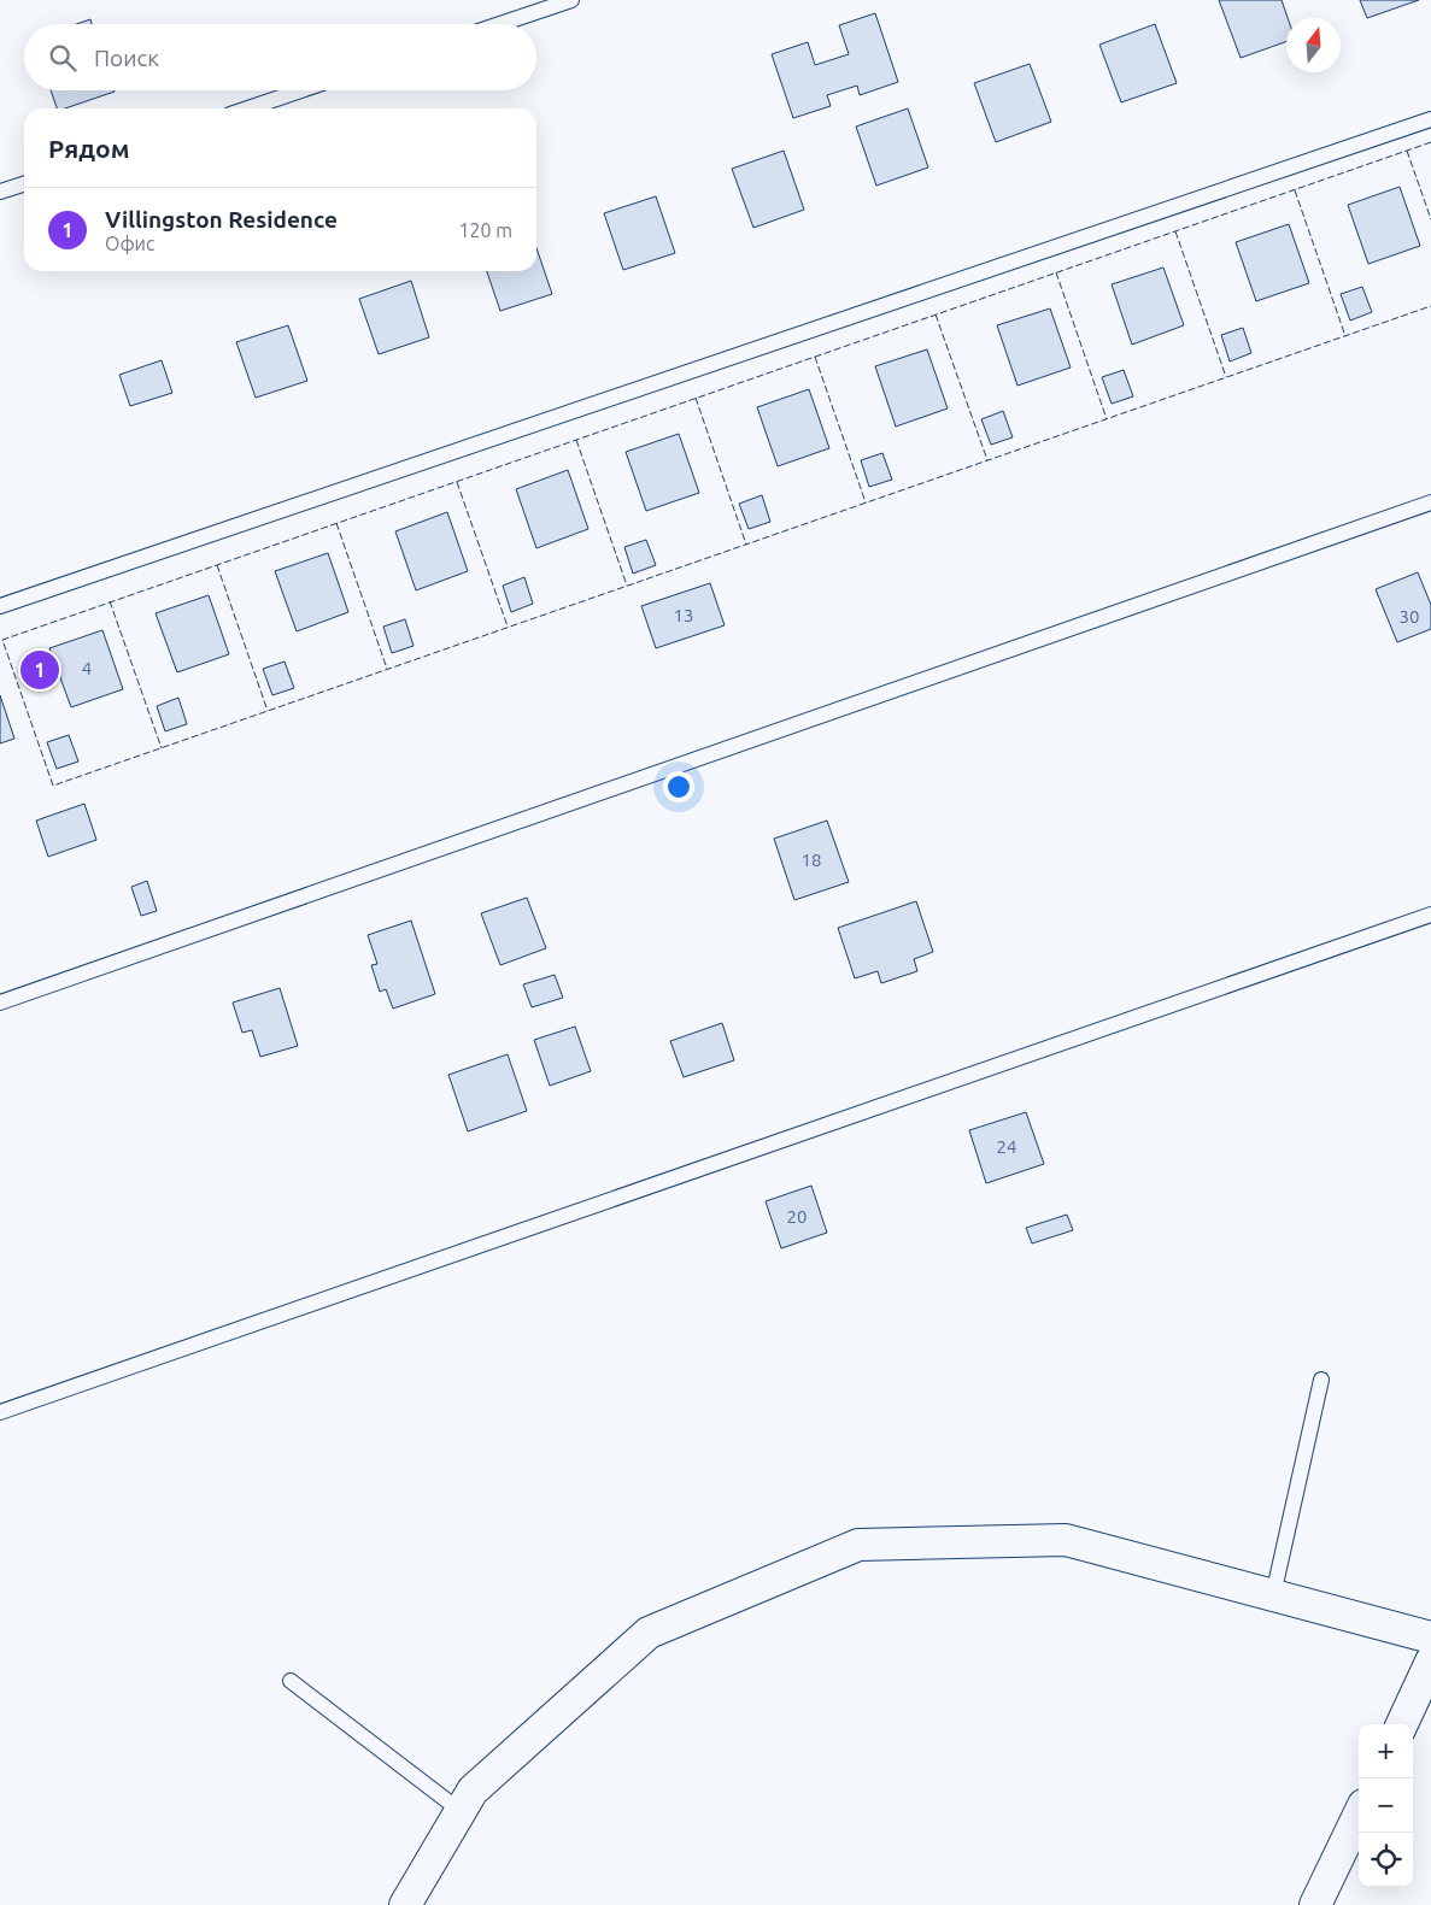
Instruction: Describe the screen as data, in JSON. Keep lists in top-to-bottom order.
{
  "house_numbers": [
    "13",
    "30",
    "4",
    "18",
    "24",
    "20"
  ],
  "north": "top",
  "page": {
    "search": "Поиск",
    "heading": "Рядом",
    "list": [
      {
        "mark": "1",
        "name": "Villingston Residence",
        "note": "Офис",
        "value": "120 m"
      }
    ],
    "pins": "1",
    "map_buttons": ["+", "−"]
  }
}
